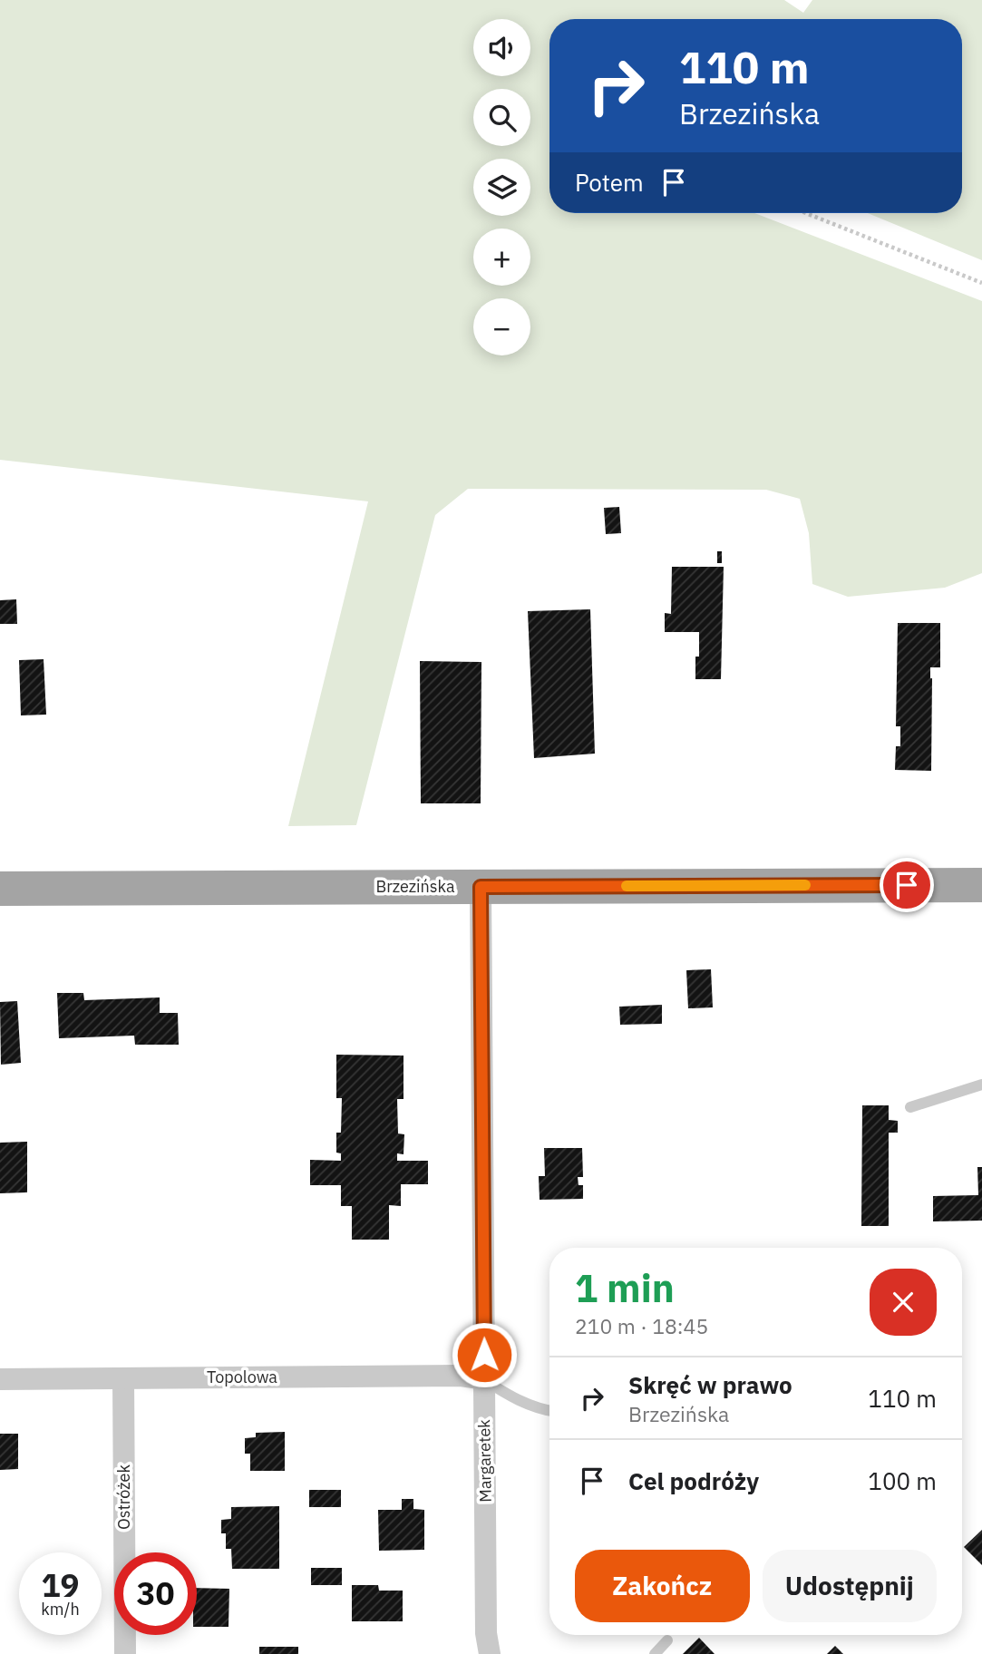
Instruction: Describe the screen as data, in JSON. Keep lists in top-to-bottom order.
{
  "streets": {
    "main road": ["Brzezińska"],
    "street": ["Topolowa", "Margaretek", "Ostróżek"]
  },
  "crossings": [
    ["Brzezińska", "Margaretek"],
    ["Topolowa", "Margaretek"],
    ["Topolowa", "Ostróżek"]
  ],
  "page": {
    "map_buttons": ["+", "−"],
    "turn": ["110 m", "Brzezińska"],
    "then": "Potem",
    "heading": ["1 min", "210 m · 18:45"],
    "list": [
      {
        "name": "Skręć w prawo",
        "note": "Brzezińska",
        "value": "110 m"
      },
      {
        "name": "Cel podróży",
        "value": "100 m"
      }
    ],
    "buttons": ["Zakończ", "Udostępnij"],
    "speed": "19 km/h",
    "limit": "30"
  }
}
